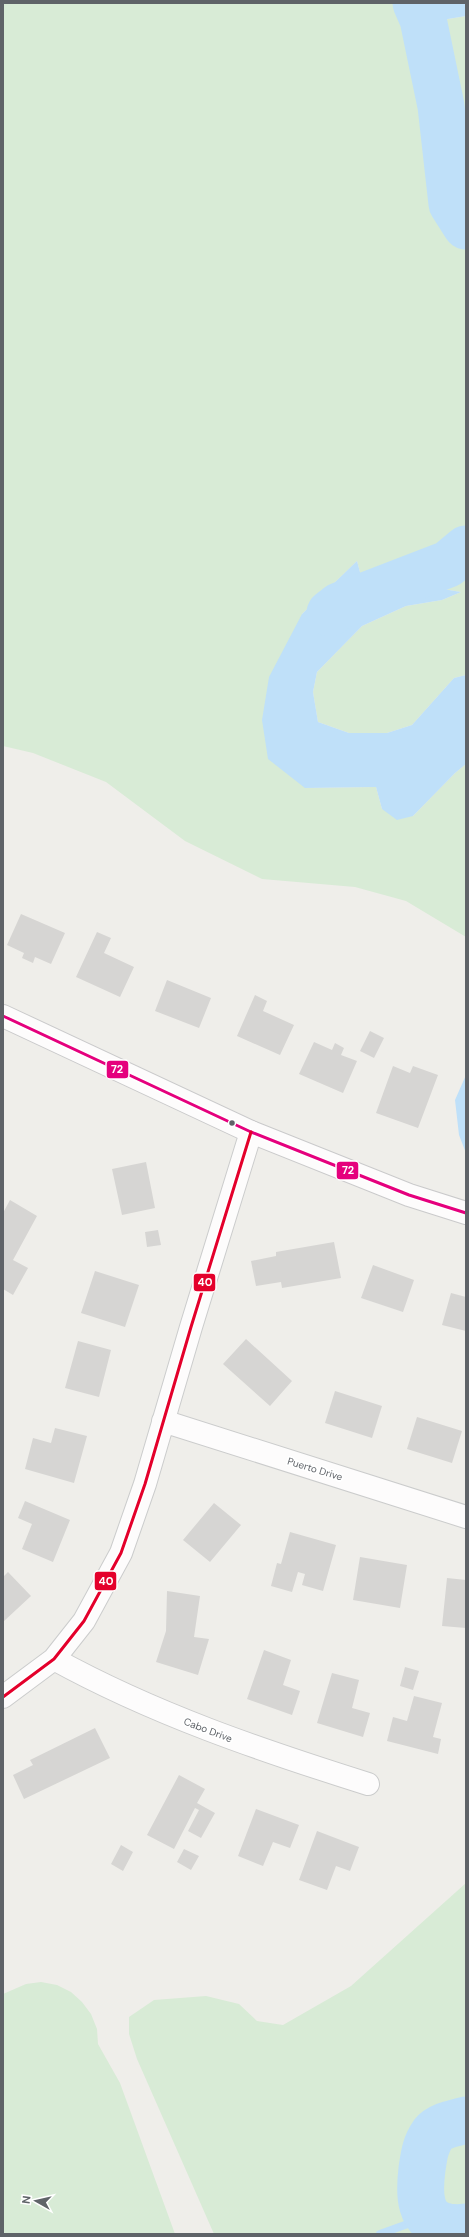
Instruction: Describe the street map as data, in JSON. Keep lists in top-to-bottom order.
{
  "streets": {
    "street": ["Puerto Drive", "Cabo Drive"]
  },
  "lines": ["transit line 72", "transit line 40"],
  "north": "left"
}
